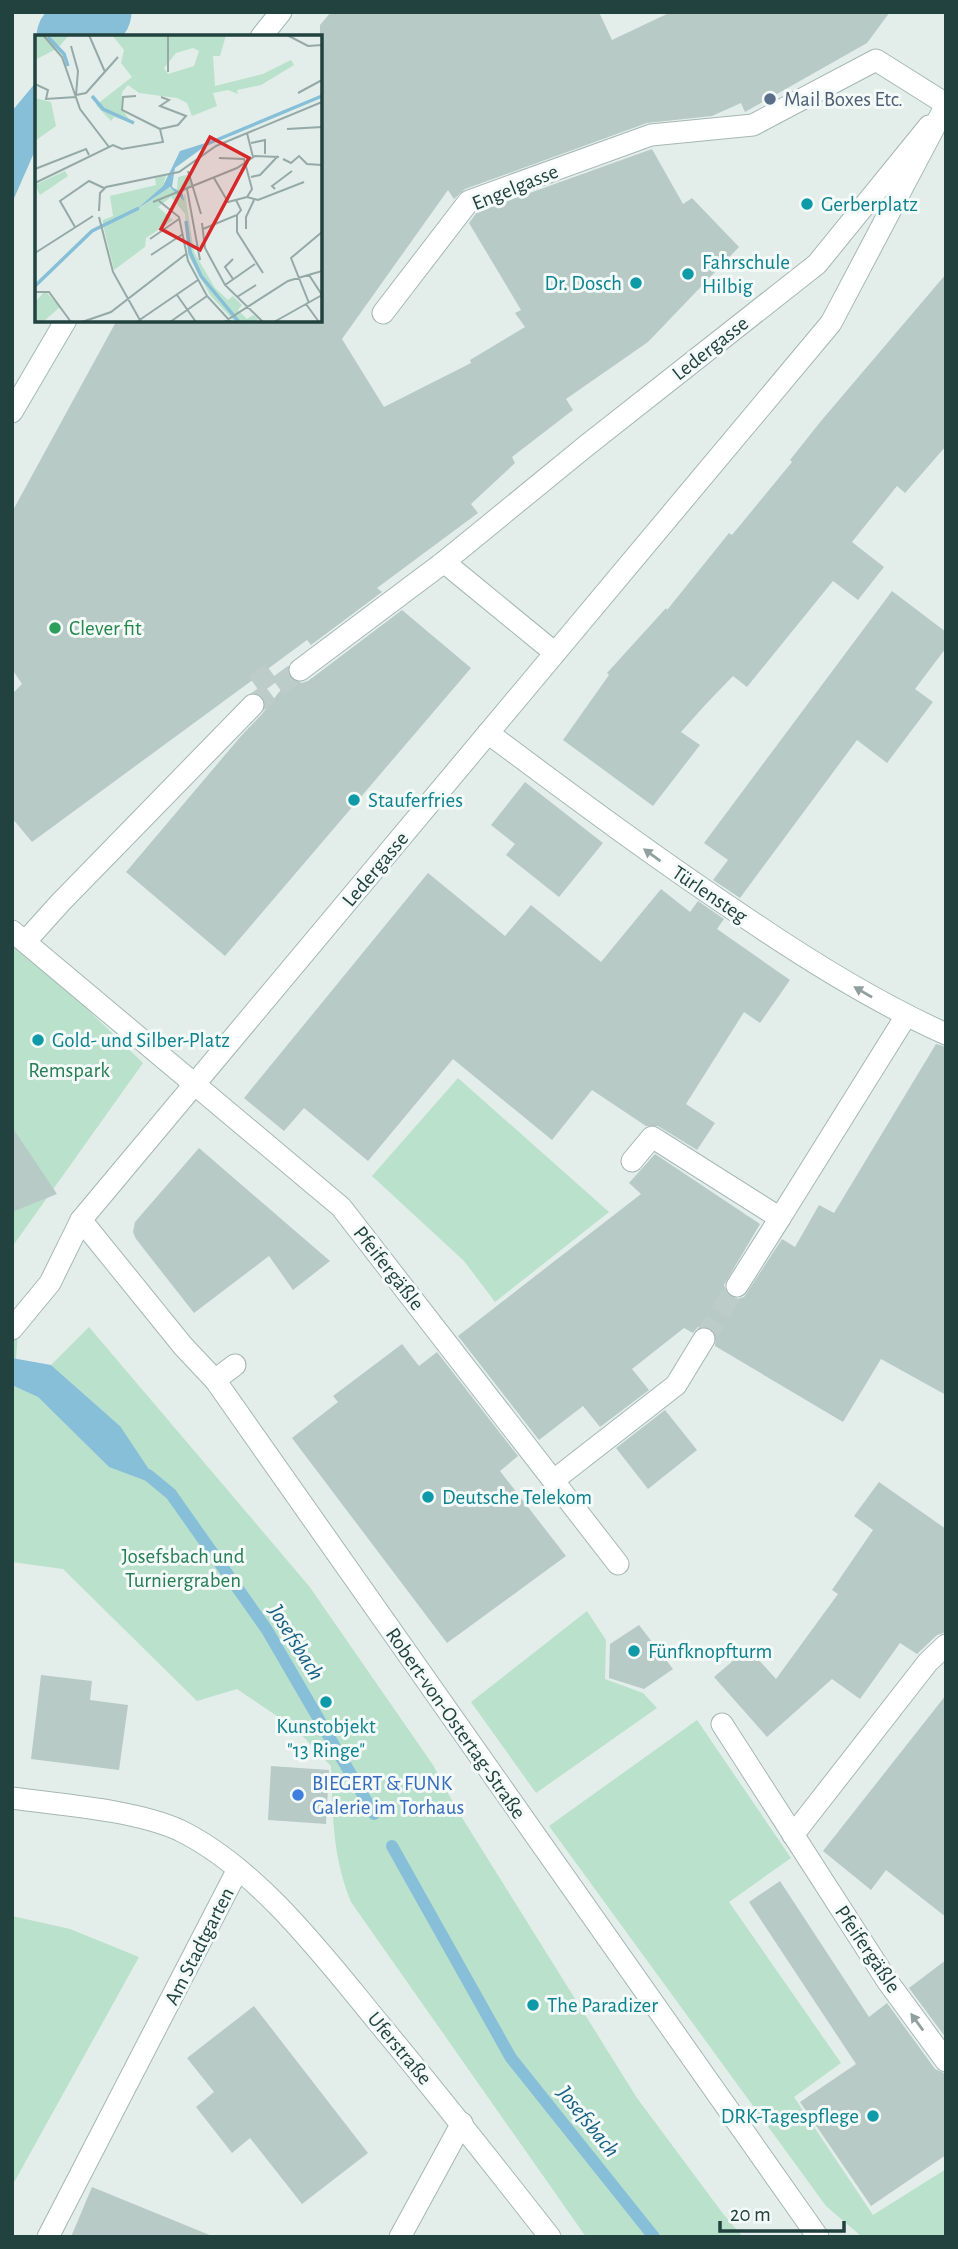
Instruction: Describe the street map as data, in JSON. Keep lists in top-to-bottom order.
{
  "streets": {
    "street": [
      "Engelgasse",
      "Ledergasse",
      "Türlensteg",
      "Pfeifergäßle",
      "Robert-von-Ostertag-Straße",
      "Am Stadtgarten",
      "Uferstraße"
    ]
  },
  "crossings": [
    ["Engelgasse", "Ledergasse"],
    ["Ledergasse", "Türlensteg"],
    ["Ledergasse", "Pfeifergäßle"],
    ["Ledergasse", "Robert-von-Ostertag-Straße"],
    ["Am Stadtgarten", "Uferstraße"]
  ],
  "one_way": ["Türlensteg"],
  "water": ["Josefsbach"],
  "parks": ["Remspark", "Josefsbach und Turniergraben"],
  "places": [
    "Mail Boxes Etc.",
    "Gerberplatz",
    "Fahrschule Hilbig",
    "Dr. Dosch",
    "Clever fit",
    "Stauferfries",
    "Gold- und Silber-Platz",
    "Deutsche Telekom",
    "Fünfknopfturm",
    "Kunstobjekt \"13 Ringe\"",
    "BIEGERT & FUNK Galerie im Torhaus",
    "The Paradizer",
    "DRK-Tagespflege"
  ],
  "scale_bar": "20 m"
}
